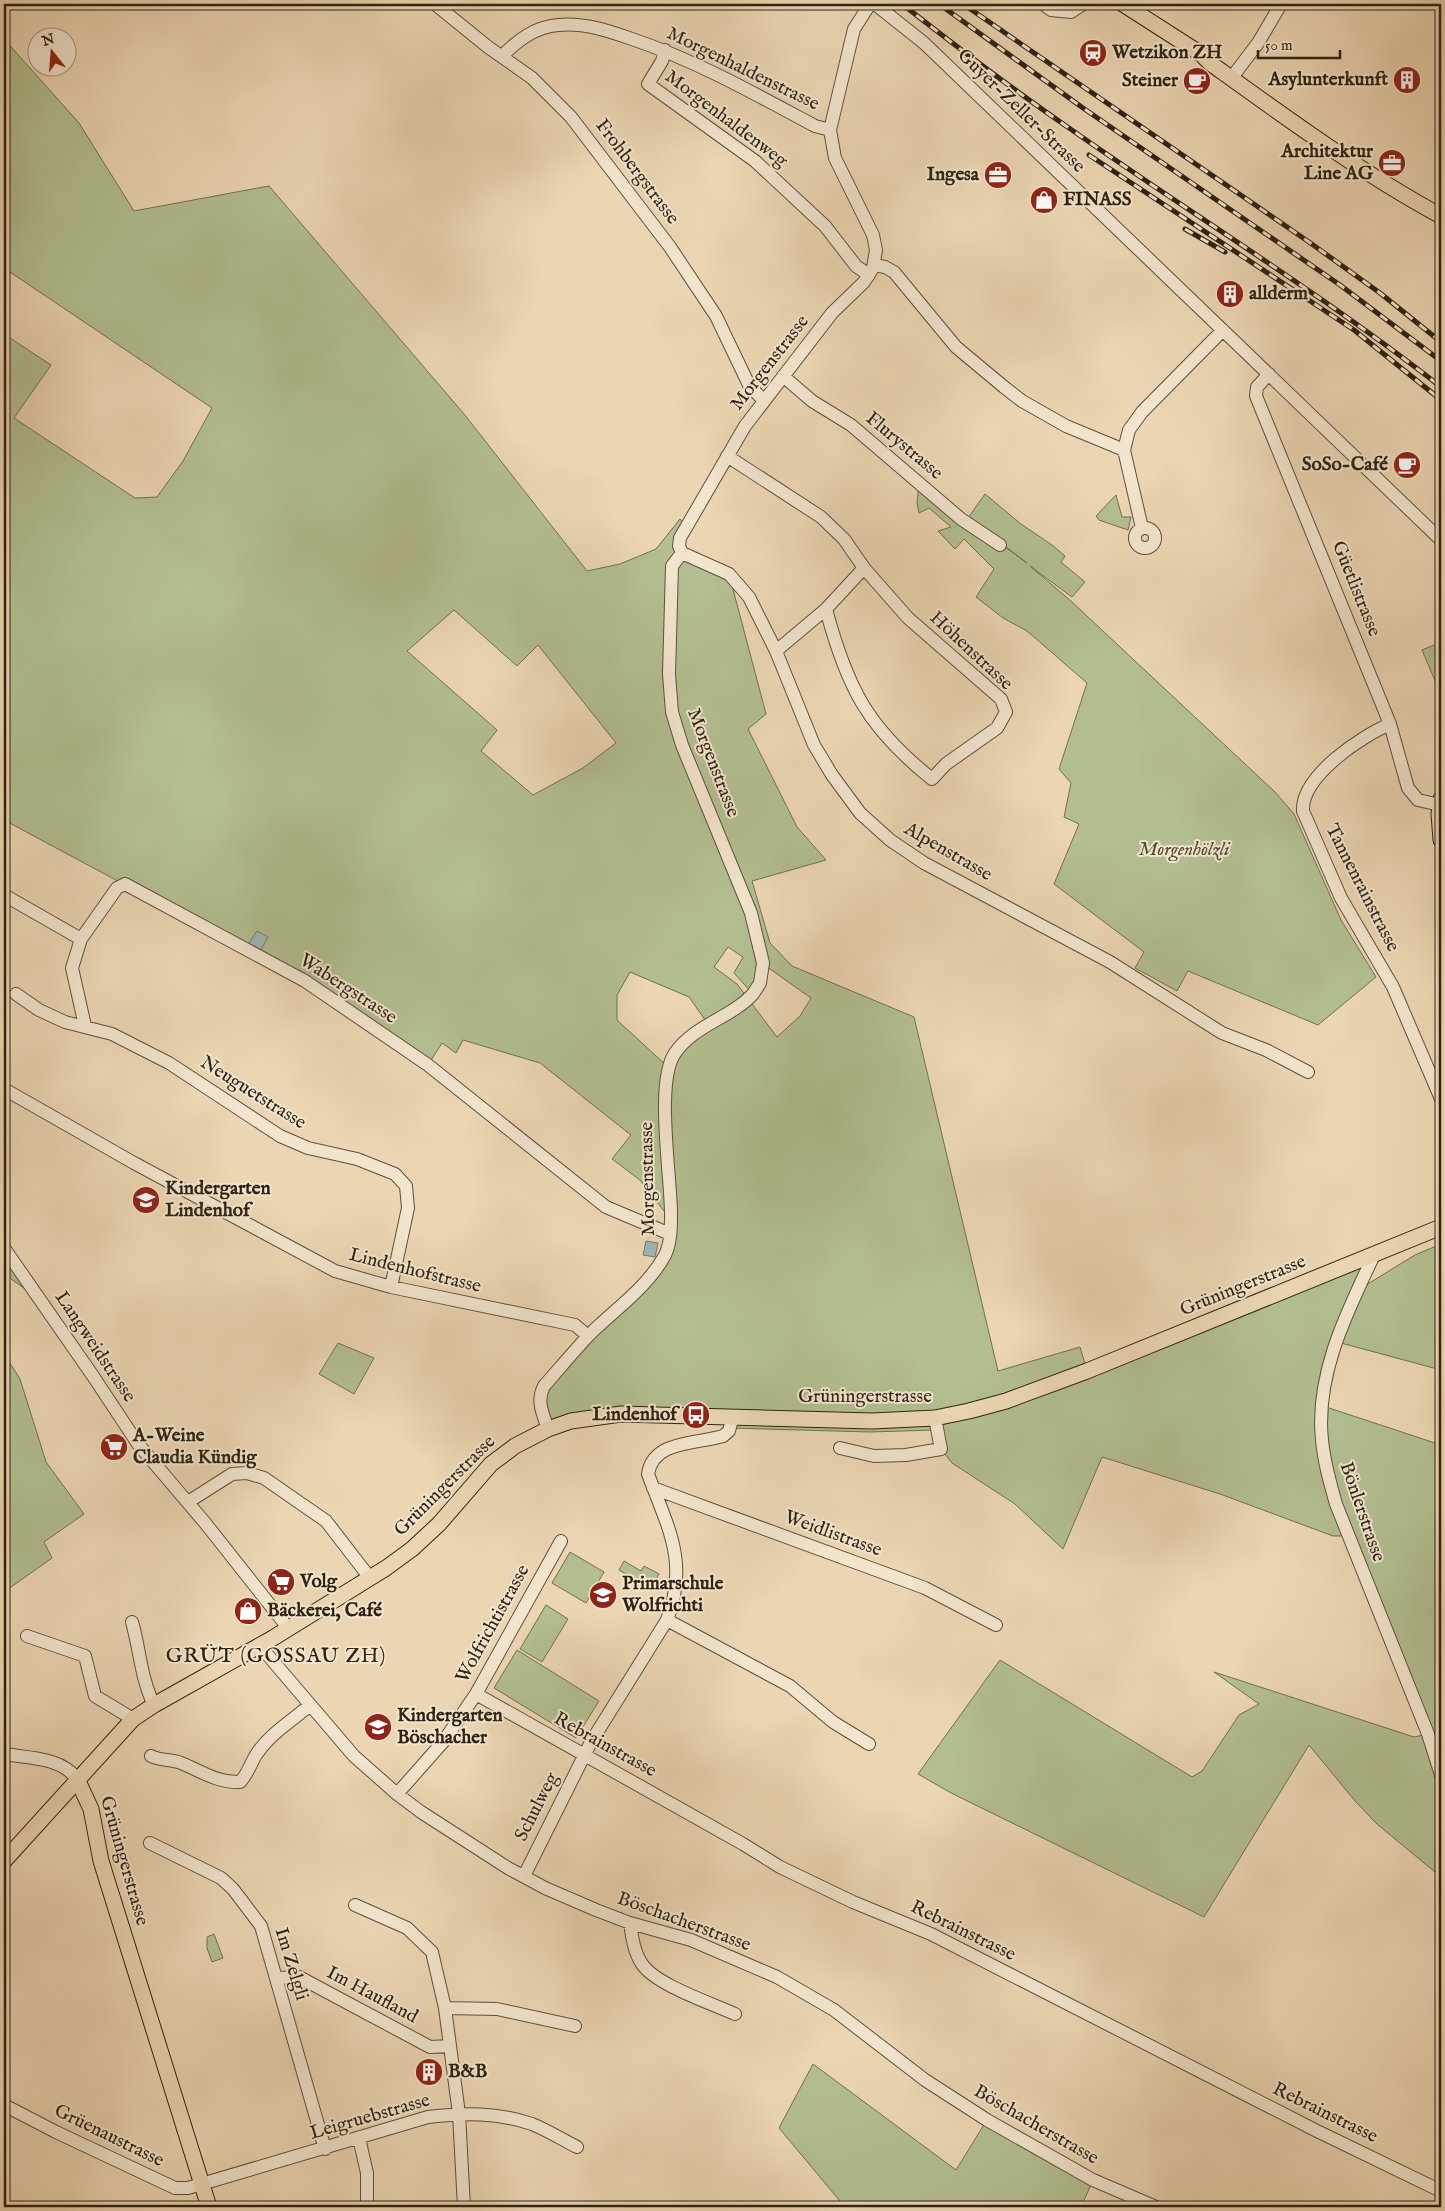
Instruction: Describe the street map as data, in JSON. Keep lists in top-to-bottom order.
{
  "streets": {
    "main road": ["Grüningerstrasse"],
    "street": [
      "Morgenhaldenstrasse",
      "Guyer-Zeller-Strasse",
      "Morgenhaldenweg",
      "Frohbergstrasse",
      "Morgenstrasse",
      "Flurystrasse",
      "Güetlistrasse",
      "Höhenstrasse",
      "Alpenstrasse",
      "Tannenrainstrasse",
      "Wabergstrasse",
      "Neuguetstrasse",
      "Lindenhofstrasse",
      "Langweidstrasse",
      "Bönlerstrasse",
      "Weidlistrasse",
      "Wolfrichtistrasse",
      "Rebrainstrasse",
      "Schulweg",
      "Böschacherstrasse",
      "Im Zelgli",
      "Im Haufland",
      "Leigruebstrasse",
      "Grüenaustrasse"
    ]
  },
  "crossings": [
    ["Morgenhaldenstrasse", "Morgenhaldenweg"],
    ["Morgenhaldenstrasse", "Frohbergstrasse"],
    ["Guyer-Zeller-Strasse", "Güetlistrasse"],
    ["Morgenhaldenweg", "Morgenstrasse"],
    ["Frohbergstrasse", "Morgenstrasse"],
    ["Morgenstrasse", "Flurystrasse"],
    ["Morgenstrasse", "Höhenstrasse"],
    ["Morgenstrasse", "Alpenstrasse"],
    ["Morgenstrasse", "Wabergstrasse"],
    ["Morgenstrasse", "Lindenhofstrasse"],
    ["Morgenstrasse", "Grüningerstrasse"],
    ["Güetlistrasse", "Tannenrainstrasse"],
    ["Wabergstrasse", "Neuguetstrasse"],
    ["Neuguetstrasse", "Lindenhofstrasse"],
    ["Grüningerstrasse", "Langweidstrasse"],
    ["Grüningerstrasse", "Bönlerstrasse"],
    ["Grüningerstrasse", "Schulweg"],
    ["Grüningerstrasse", "Böschacherstrasse"],
    ["Grüningerstrasse", "Leigruebstrasse"],
    ["Grüningerstrasse", "Grüenaustrasse"],
    ["Weidlistrasse", "Schulweg"],
    ["Wolfrichtistrasse", "Rebrainstrasse"],
    ["Wolfrichtistrasse", "Böschacherstrasse"],
    ["Rebrainstrasse", "Schulweg"],
    ["Schulweg", "Böschacherstrasse"],
    ["Im Zelgli", "Im Haufland"],
    ["Im Zelgli", "Leigruebstrasse"],
    ["Leigruebstrasse", "Grüenaustrasse"]
  ],
  "districts": ["GRÜT (GOSSAU ZH)"],
  "parks": ["Morgenhölzli"],
  "places": {
    "station": ["Wetzikon ZH"],
    "building": ["Asylunterkunft", "allderm", "B&B"],
    "cafe": ["Steiner", "SoSo-Café"],
    "office": ["Architektur Line AG", "Ingesa"],
    "shop": ["FINASS", "Bäckerei, Café"],
    "school or university": ["Kindergarten Lindenhof", "Primarschule Wolfrichti", "Kindergarten Böschacher"],
    "bus stop": ["Lindenhof"],
    "supermarket": ["A-Weine Claudia Kündig", "Volg"]
  },
  "scale_bar": "50 m",
  "north": "top"
}
